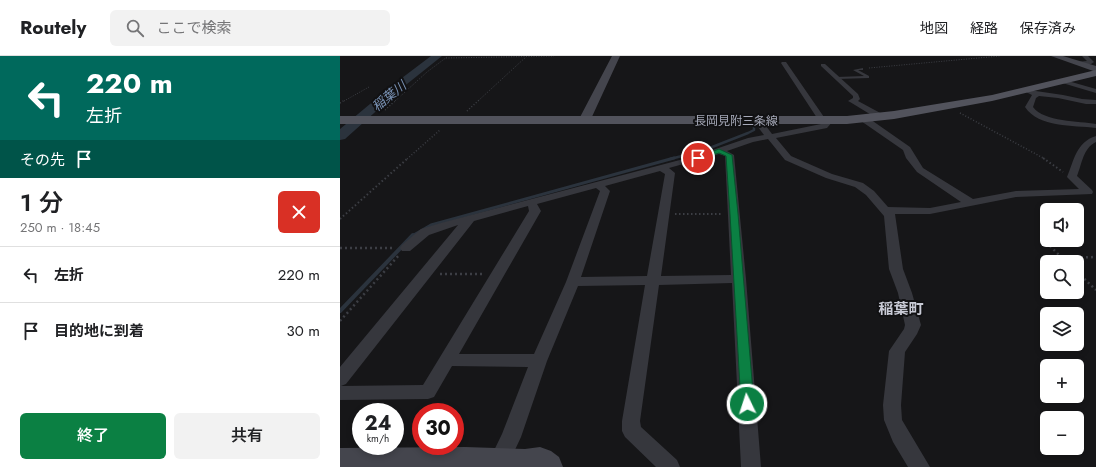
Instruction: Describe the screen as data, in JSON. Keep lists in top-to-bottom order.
{
  "streets": {
    "main road": ["長岡見附三条線"]
  },
  "districts": ["稲葉町"],
  "water": ["稲葉川"],
  "page": {
    "header": "Routely",
    "search": "ここで検索",
    "nav": ["地図", "経路", "保存済み"],
    "turn": ["220 m", "左折"],
    "then": "その先",
    "heading": ["1 分", "250 m · 18:45"],
    "map_buttons": ["+", "−"],
    "list": [
      {
        "name": "左折",
        "value": "220 m"
      },
      {
        "name": "目的地に到着",
        "value": "30 m"
      }
    ],
    "speed": "24 km/h",
    "limit": "30",
    "buttons": ["終了", "共有"]
  }
}
